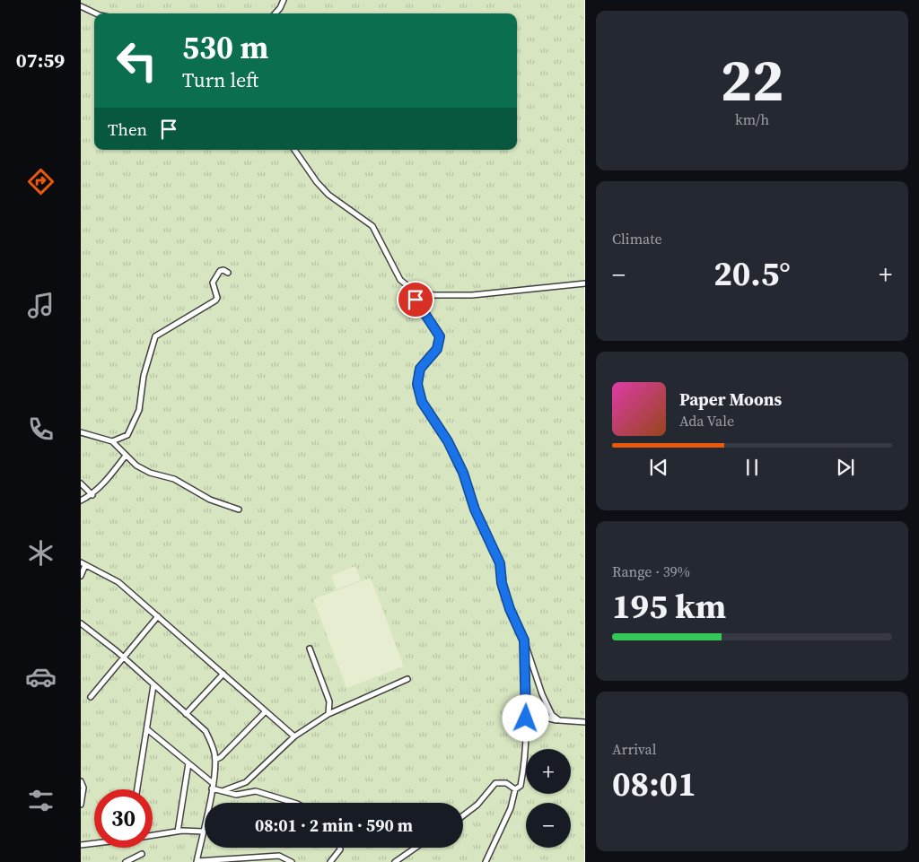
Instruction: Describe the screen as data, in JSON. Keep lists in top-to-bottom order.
{
  "page": {
    "tabs": "07:59",
    "tile": [
      ["22", "km/h"],
      "Climate",
      ["Range · 39%", "195 km"],
      ["Arrival", "08:01"]
    ],
    "turn": ["530 m", "Turn left"],
    "then": "Then",
    "heat": ["−", "20.5°", "+"],
    "song": ["Paper Moons", "Ada Vale"],
    "map_buttons": ["+", "−"],
    "limit": "30",
    "trip": "08:01 · 2 min · 590 m"
  }
}
